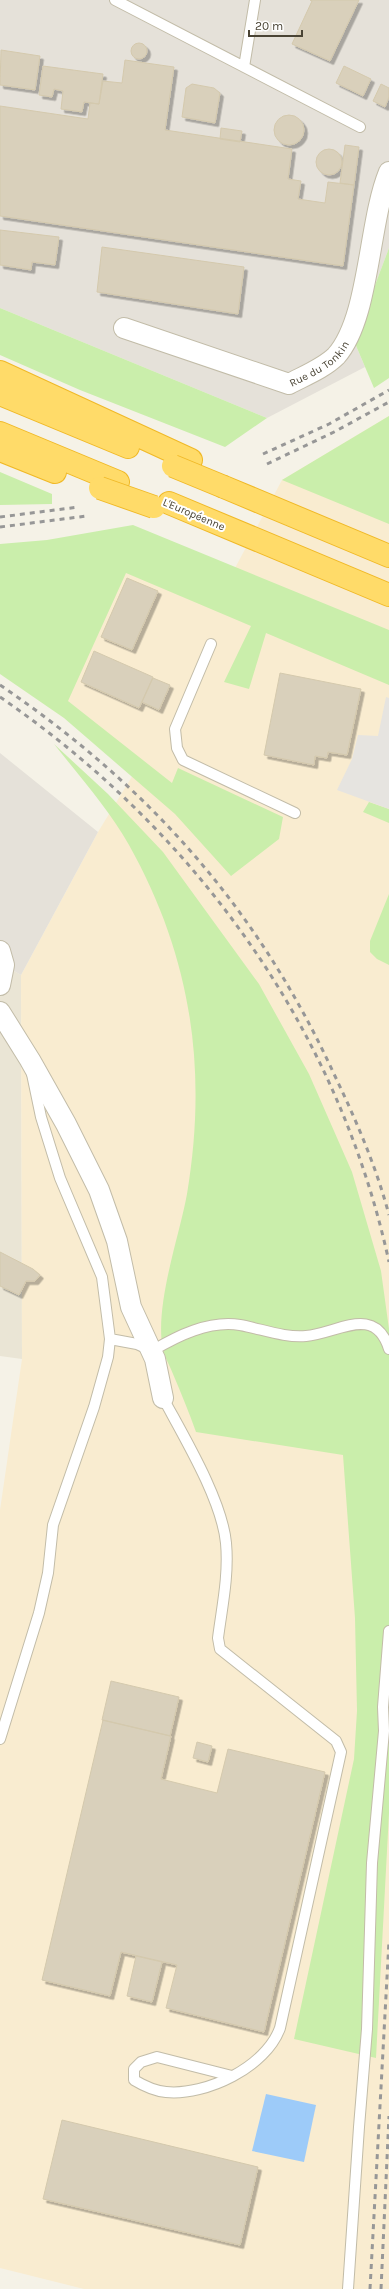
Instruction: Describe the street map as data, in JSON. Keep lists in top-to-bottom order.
{
  "streets": {
    "street": ["Rue du Tonkin"]
  },
  "scale_bar": "20 m"
}
